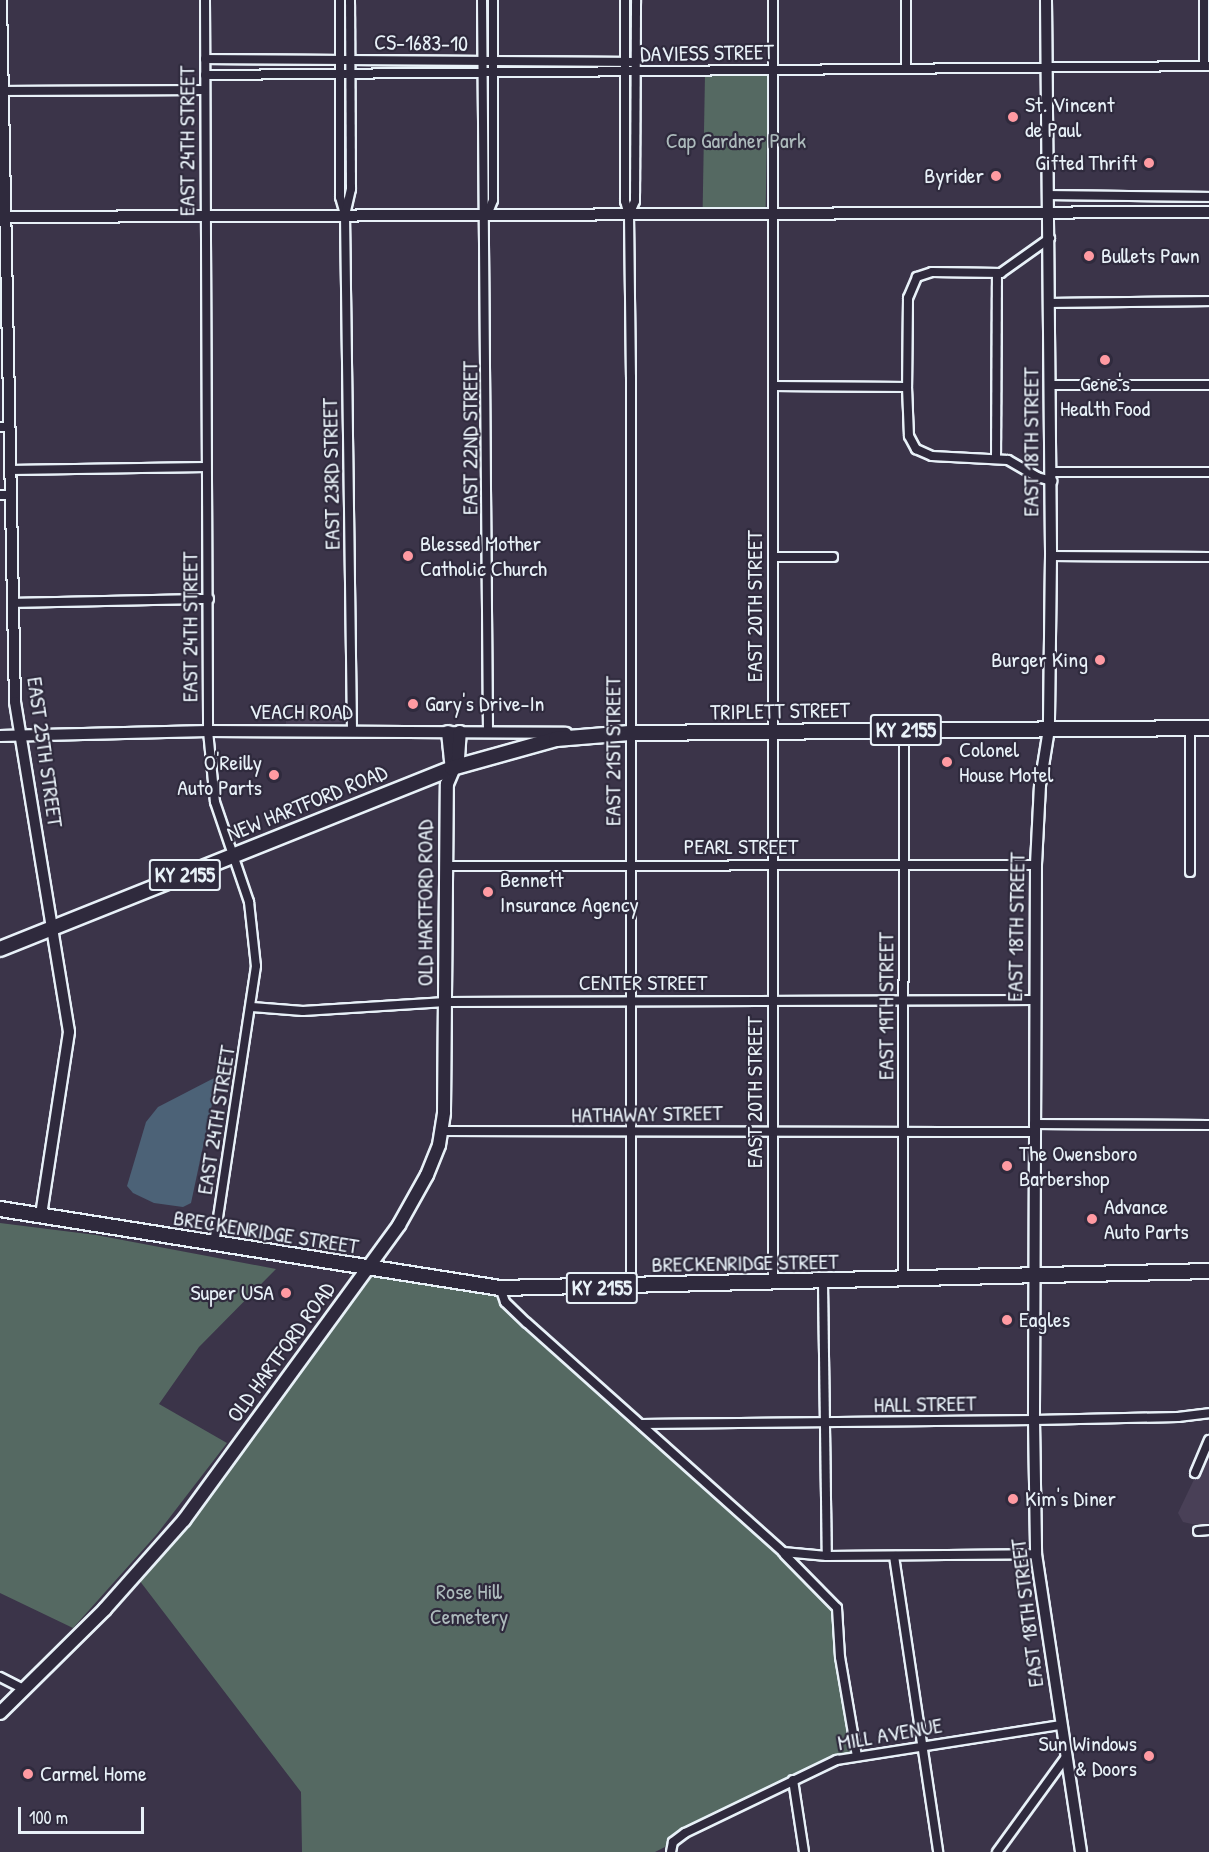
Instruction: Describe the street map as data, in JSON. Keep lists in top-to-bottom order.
{
  "streets": {
    "main road": [
      "TRIPLETT STREET",
      "KY 2155",
      "NEW HARTFORD ROAD",
      "OLD HARTFORD ROAD",
      "BRECKENRIDGE STREET"
    ],
    "street": [
      "CS-1683-10",
      "DAVIESS STREET",
      "EAST 24TH STREET",
      "EAST 22ND STREET",
      "EAST 18TH STREET",
      "EAST 23RD STREET",
      "EAST 20TH STREET",
      "VEACH ROAD",
      "EAST 21ST STREET",
      "EAST 25TH STREET",
      "PEARL STREET",
      "CENTER STREET",
      "EAST 19TH STREET",
      "HATHAWAY STREET",
      "HALL STREET",
      "MILL AVENUE"
    ]
  },
  "crossings": [
    ["CS-1683-10", "EAST 24TH STREET"],
    ["CS-1683-10", "EAST 22ND STREET"],
    ["CS-1683-10", "EAST 23RD STREET"],
    ["CS-1683-10", "EAST 21ST STREET"],
    ["DAVIESS STREET", "EAST 24TH STREET"],
    ["DAVIESS STREET", "EAST 22ND STREET"],
    ["DAVIESS STREET", "EAST 18TH STREET"],
    ["DAVIESS STREET", "EAST 23RD STREET"],
    ["DAVIESS STREET", "EAST 20TH STREET"],
    ["DAVIESS STREET", "EAST 21ST STREET"],
    ["EAST 24TH STREET", "VEACH ROAD"],
    ["EAST 24TH STREET", "NEW HARTFORD ROAD"],
    ["EAST 24TH STREET", "CENTER STREET"],
    ["EAST 24TH STREET", "BRECKENRIDGE STREET"],
    ["EAST 22ND STREET", "VEACH ROAD"],
    ["EAST 18TH STREET", "TRIPLETT STREET"],
    ["EAST 18TH STREET", "PEARL STREET"],
    ["EAST 18TH STREET", "CENTER STREET"],
    ["EAST 18TH STREET", "HATHAWAY STREET"],
    ["EAST 18TH STREET", "BRECKENRIDGE STREET"],
    ["EAST 18TH STREET", "HALL STREET"],
    ["EAST 18TH STREET", "MILL AVENUE"],
    ["EAST 23RD STREET", "VEACH ROAD"],
    ["EAST 20TH STREET", "TRIPLETT STREET"],
    ["EAST 20TH STREET", "PEARL STREET"],
    ["EAST 20TH STREET", "CENTER STREET"],
    ["EAST 20TH STREET", "HATHAWAY STREET"],
    ["EAST 20TH STREET", "BRECKENRIDGE STREET"],
    ["TRIPLETT STREET", "VEACH ROAD"],
    ["TRIPLETT STREET", "EAST 21ST STREET"],
    ["TRIPLETT STREET", "NEW HARTFORD ROAD"],
    ["TRIPLETT STREET", "EAST 19TH STREET"],
    ["VEACH ROAD", "EAST 25TH STREET"],
    ["VEACH ROAD", "NEW HARTFORD ROAD"],
    ["VEACH ROAD", "OLD HARTFORD ROAD"],
    ["EAST 21ST STREET", "PEARL STREET"],
    ["EAST 21ST STREET", "CENTER STREET"],
    ["EAST 21ST STREET", "HATHAWAY STREET"],
    ["EAST 21ST STREET", "BRECKENRIDGE STREET"],
    ["EAST 25TH STREET", "NEW HARTFORD ROAD"],
    ["EAST 25TH STREET", "BRECKENRIDGE STREET"],
    ["NEW HARTFORD ROAD", "OLD HARTFORD ROAD"],
    ["PEARL STREET", "OLD HARTFORD ROAD"],
    ["PEARL STREET", "EAST 19TH STREET"],
    ["OLD HARTFORD ROAD", "CENTER STREET"],
    ["OLD HARTFORD ROAD", "HATHAWAY STREET"],
    ["OLD HARTFORD ROAD", "BRECKENRIDGE STREET"],
    ["CENTER STREET", "EAST 19TH STREET"],
    ["EAST 19TH STREET", "HATHAWAY STREET"],
    ["EAST 19TH STREET", "BRECKENRIDGE STREET"]
  ],
  "parks": ["Cap Gardner Park", "Rose Hill Cemetery"],
  "places": [
    "St. Vincent de Paul",
    "Gifted Thrift",
    "Byrider",
    "Bullets Pawn",
    "Gene's Health Food",
    "Blessed Mother Catholic Church",
    "Burger King",
    "Gary's Drive-In",
    "Colonel House Motel",
    "O'Reilly Auto Parts",
    "Bennett Insurance Agency",
    "The Owensboro Barbershop",
    "Advance Auto Parts",
    "Super USA",
    "Eagles",
    "Kim's Diner",
    "Sun Windows & Doors",
    "Carmel Home"
  ],
  "scale_bar": "100 m"
}
